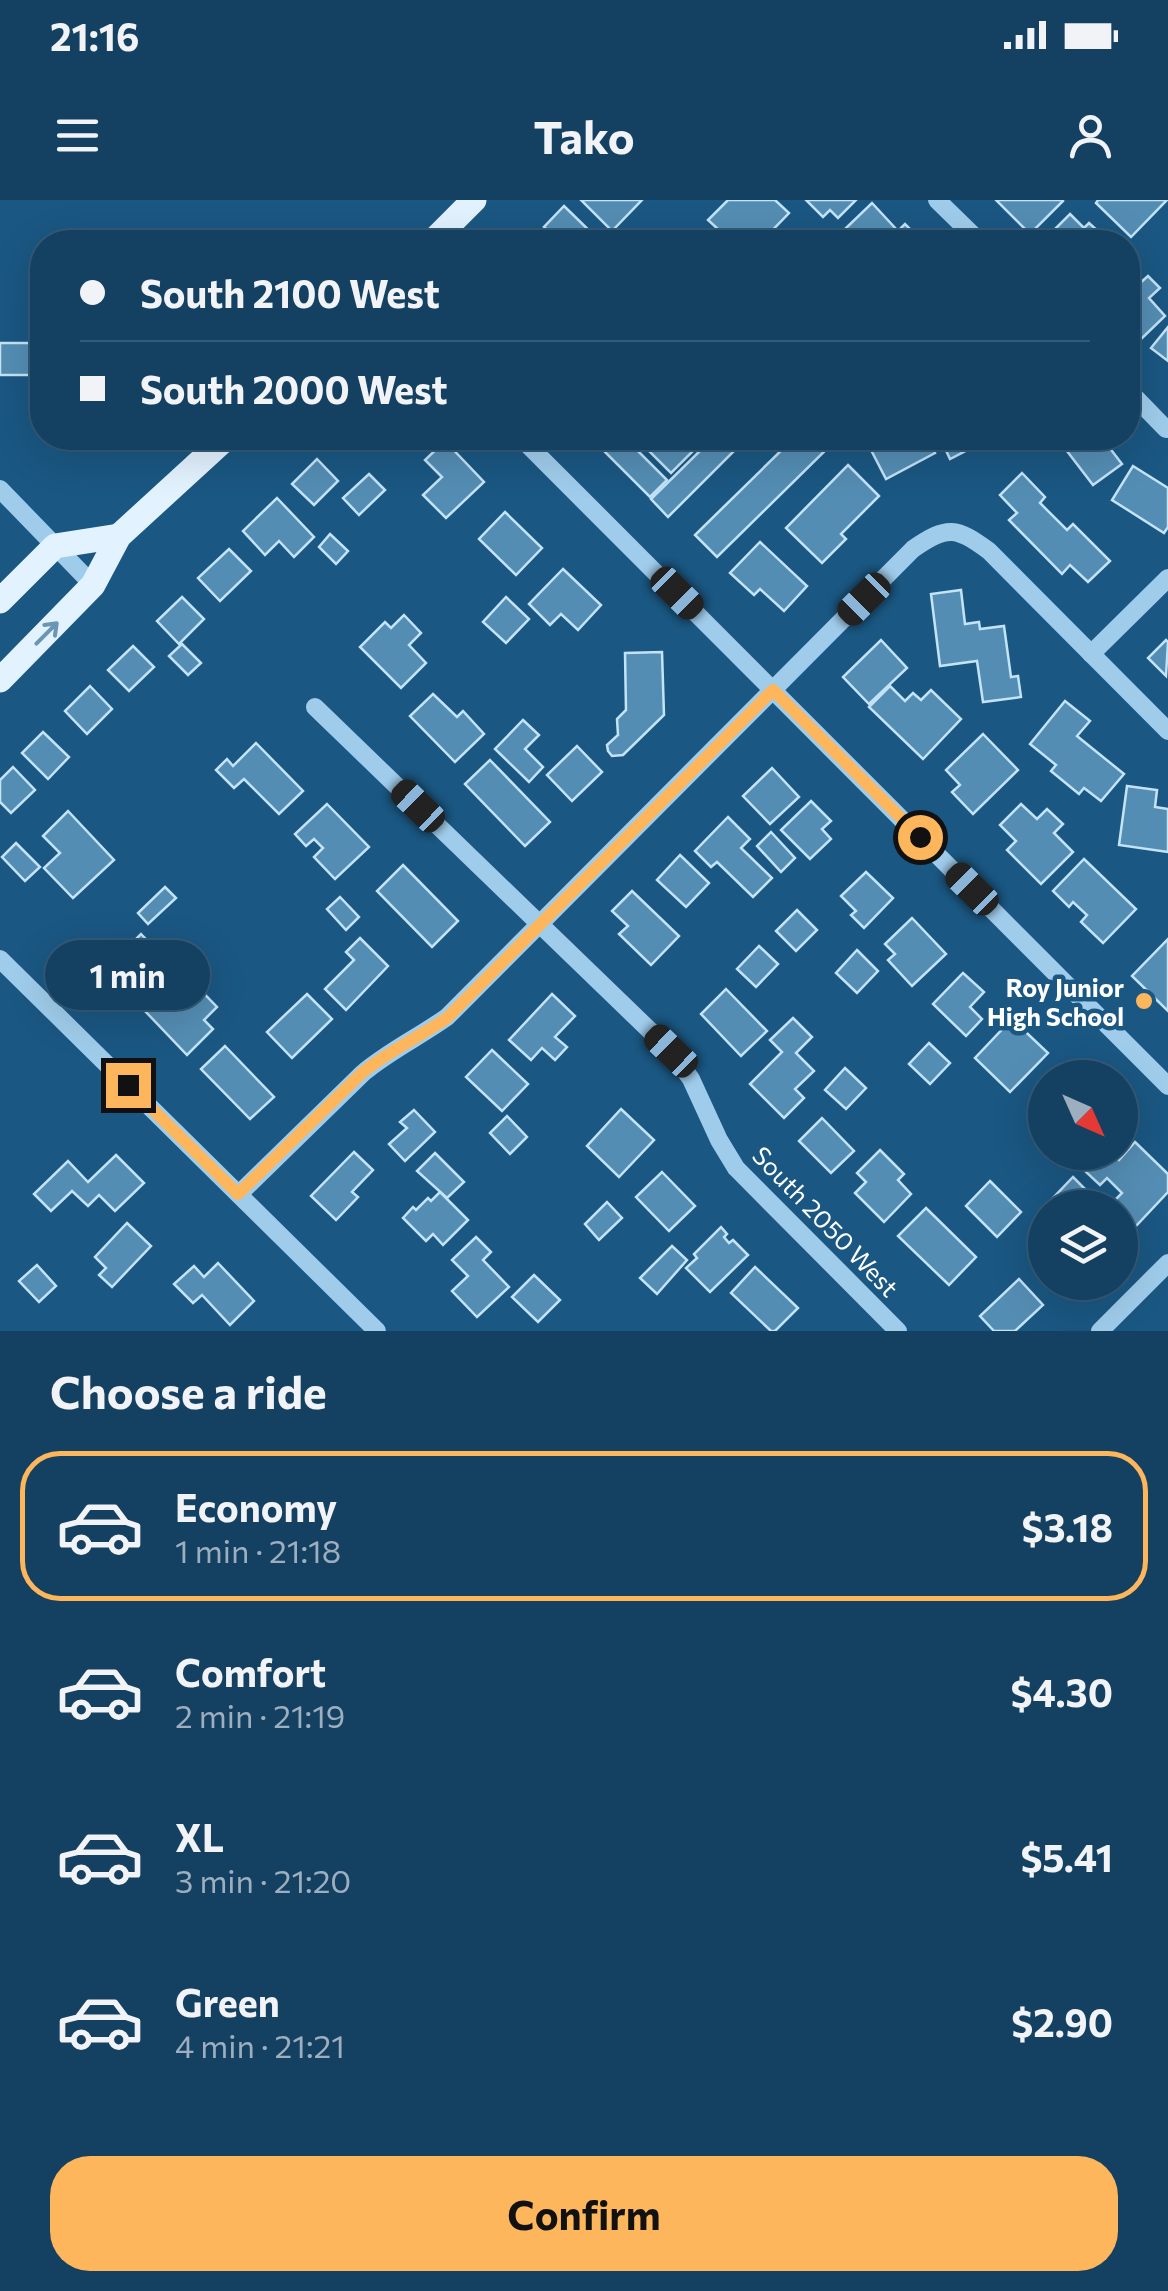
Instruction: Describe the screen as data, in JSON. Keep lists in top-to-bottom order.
{
  "streets": {
    "street": ["South 2050 West"]
  },
  "places": ["Roy Junior High School"],
  "north": "bottom right",
  "page": {
    "status": "21:16",
    "header": "Tako",
    "banner": ["South 2100 West", "South 2000 West"],
    "bubble": "1 min",
    "heading": "Choose a ride",
    "list": [
      {
        "name": "Economy",
        "note": "1 min · 21:18",
        "value": "$3.18"
      },
      {
        "name": "Comfort",
        "note": "2 min · 21:19",
        "value": "$4.30"
      },
      {
        "name": "XL",
        "note": "3 min · 21:20",
        "value": "$5.41"
      },
      {
        "name": "Green",
        "note": "4 min · 21:21",
        "value": "$2.90"
      }
    ],
    "buttons": "Confirm"
  }
}
